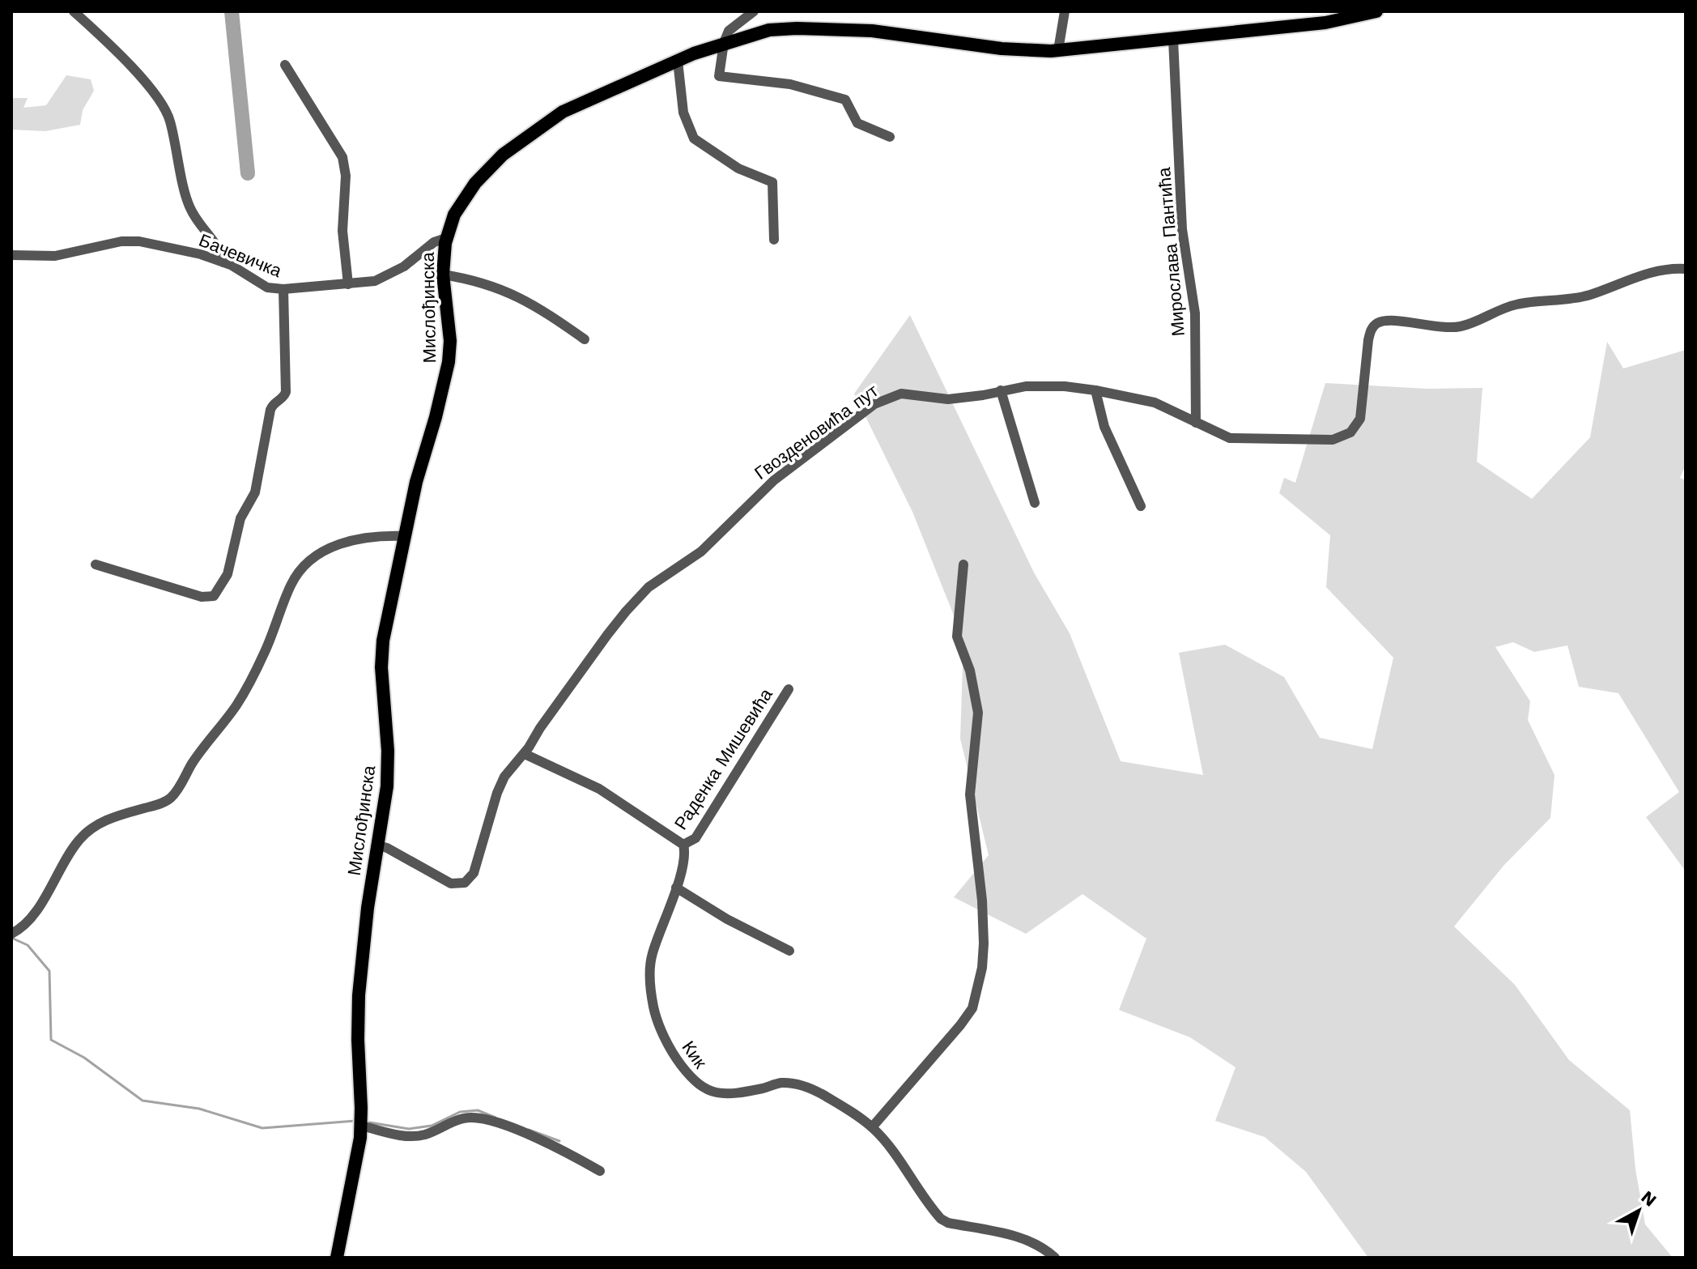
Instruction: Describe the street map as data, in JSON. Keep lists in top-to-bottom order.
{
  "streets": {
    "main road": ["Мислођинска"],
    "street": [
      "Мирослава Пантића",
      "Бачевичка",
      "Гвозденовића пут",
      "Раденка Мишевића",
      "Кик"
    ]
  },
  "crossings": [
    ["Мирослава Пантића", "Мислођинска"],
    ["Мирослава Пантића", "Гвозденовића пут"],
    ["Бачевичка", "Мислођинска"],
    ["Мислођинска", "Гвозденовића пут"],
    ["Раденка Мишевића", "Кик"]
  ],
  "north": "top right"
}
